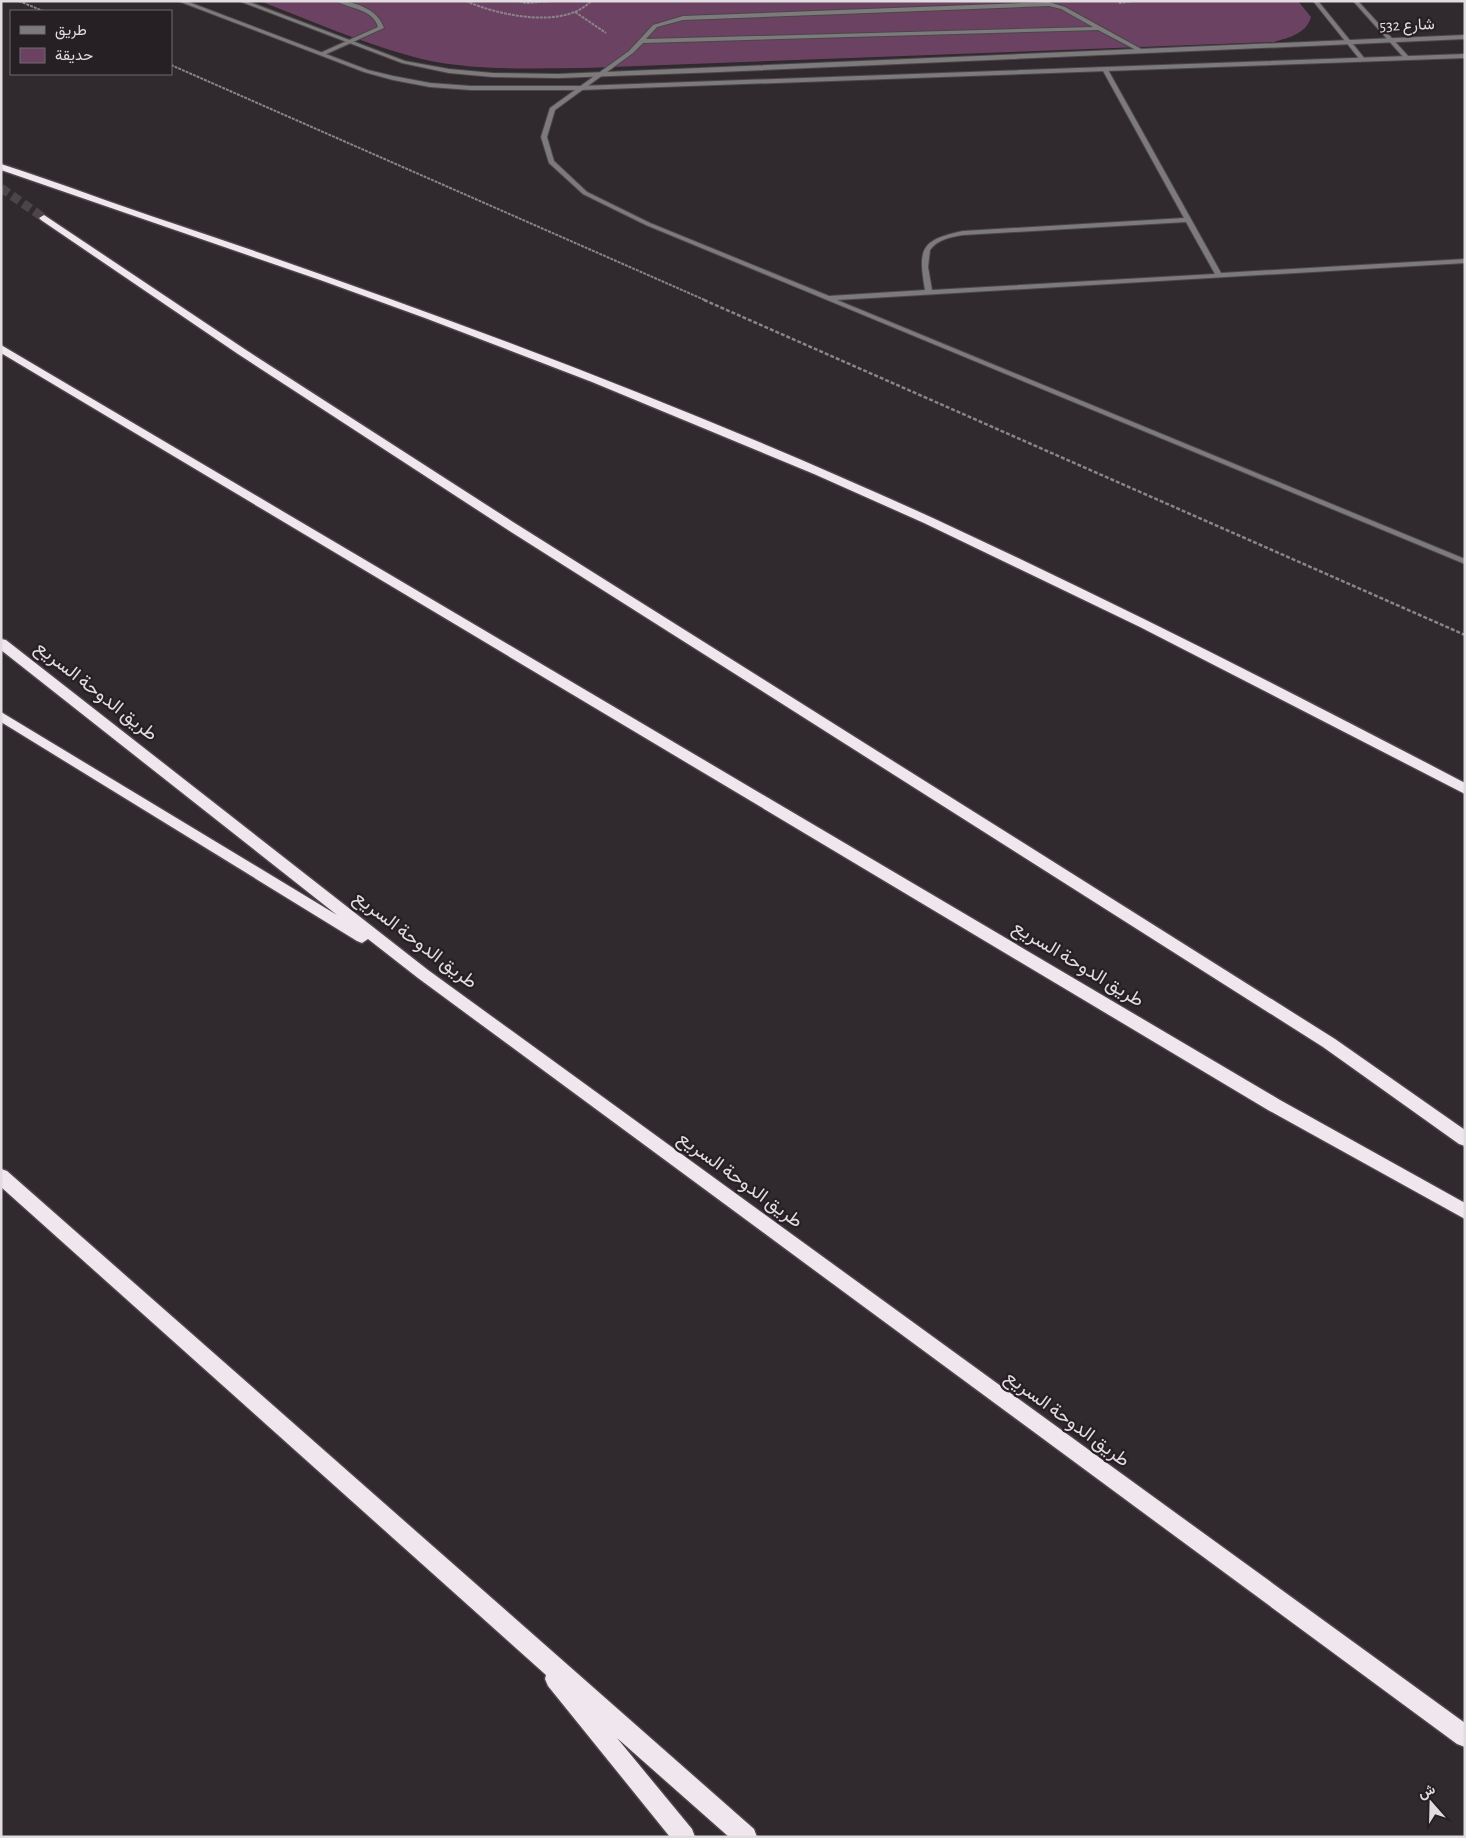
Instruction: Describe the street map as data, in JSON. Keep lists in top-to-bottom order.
{
  "streets": {
    "highway": ["طريق الدوحة السريع"],
    "street": ["شارع 532"]
  },
  "legend": ["طريق", "حديقة"],
  "north": "top"
}
